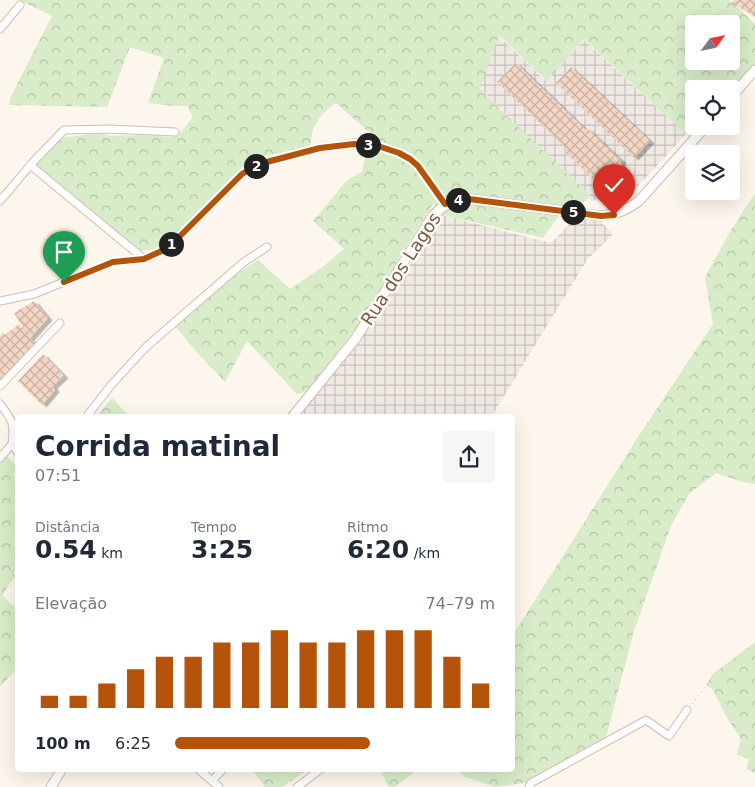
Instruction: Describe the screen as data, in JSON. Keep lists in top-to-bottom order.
{
  "streets": {
    "street": ["Rua dos Lagos"]
  },
  "north": "top right",
  "page": {
    "pins": [
      "3",
      "2",
      "4",
      "5",
      "1"
    ],
    "heading": ["Corrida matinal", "07:51"],
    "stats": [
      ["Distância", "0.54 km"],
      ["Tempo", "3:25"],
      ["Ritmo", "6:20 /km"]
    ],
    "chart": ["Elevação", "74–79 m"],
    "list": [
      {
        "name": "100 m",
        "note": "6:25"
      }
    ]
  }
}
